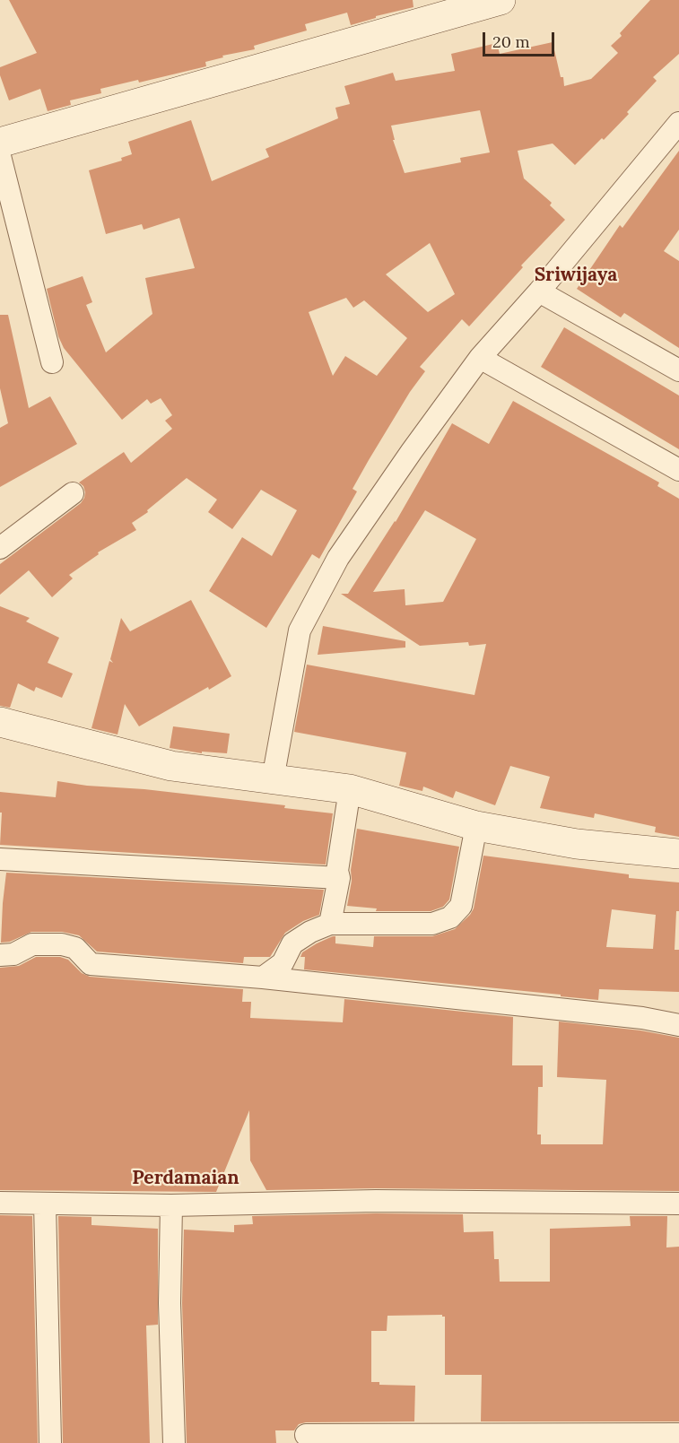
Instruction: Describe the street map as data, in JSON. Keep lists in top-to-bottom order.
{
  "districts": ["Sriwijaya", "Perdamaian"],
  "scale_bar": "20 m"
}
